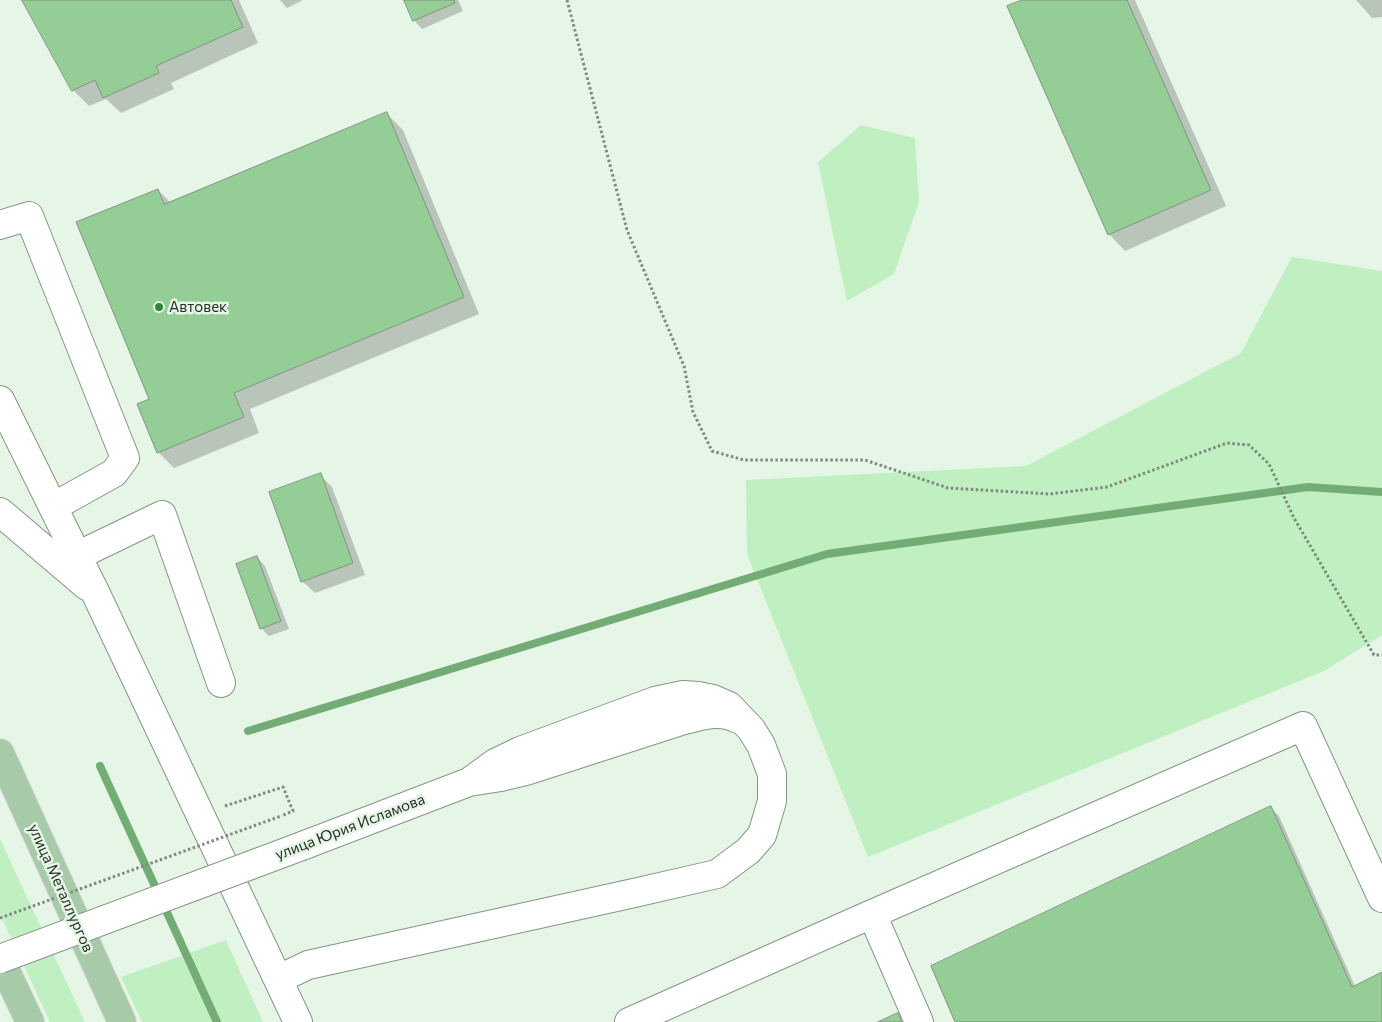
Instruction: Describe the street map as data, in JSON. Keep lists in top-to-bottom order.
{
  "streets": {
    "main road": ["улица Металлургов"],
    "street": ["улица Юрия Исламова"]
  },
  "places": ["Автовек"]
}
